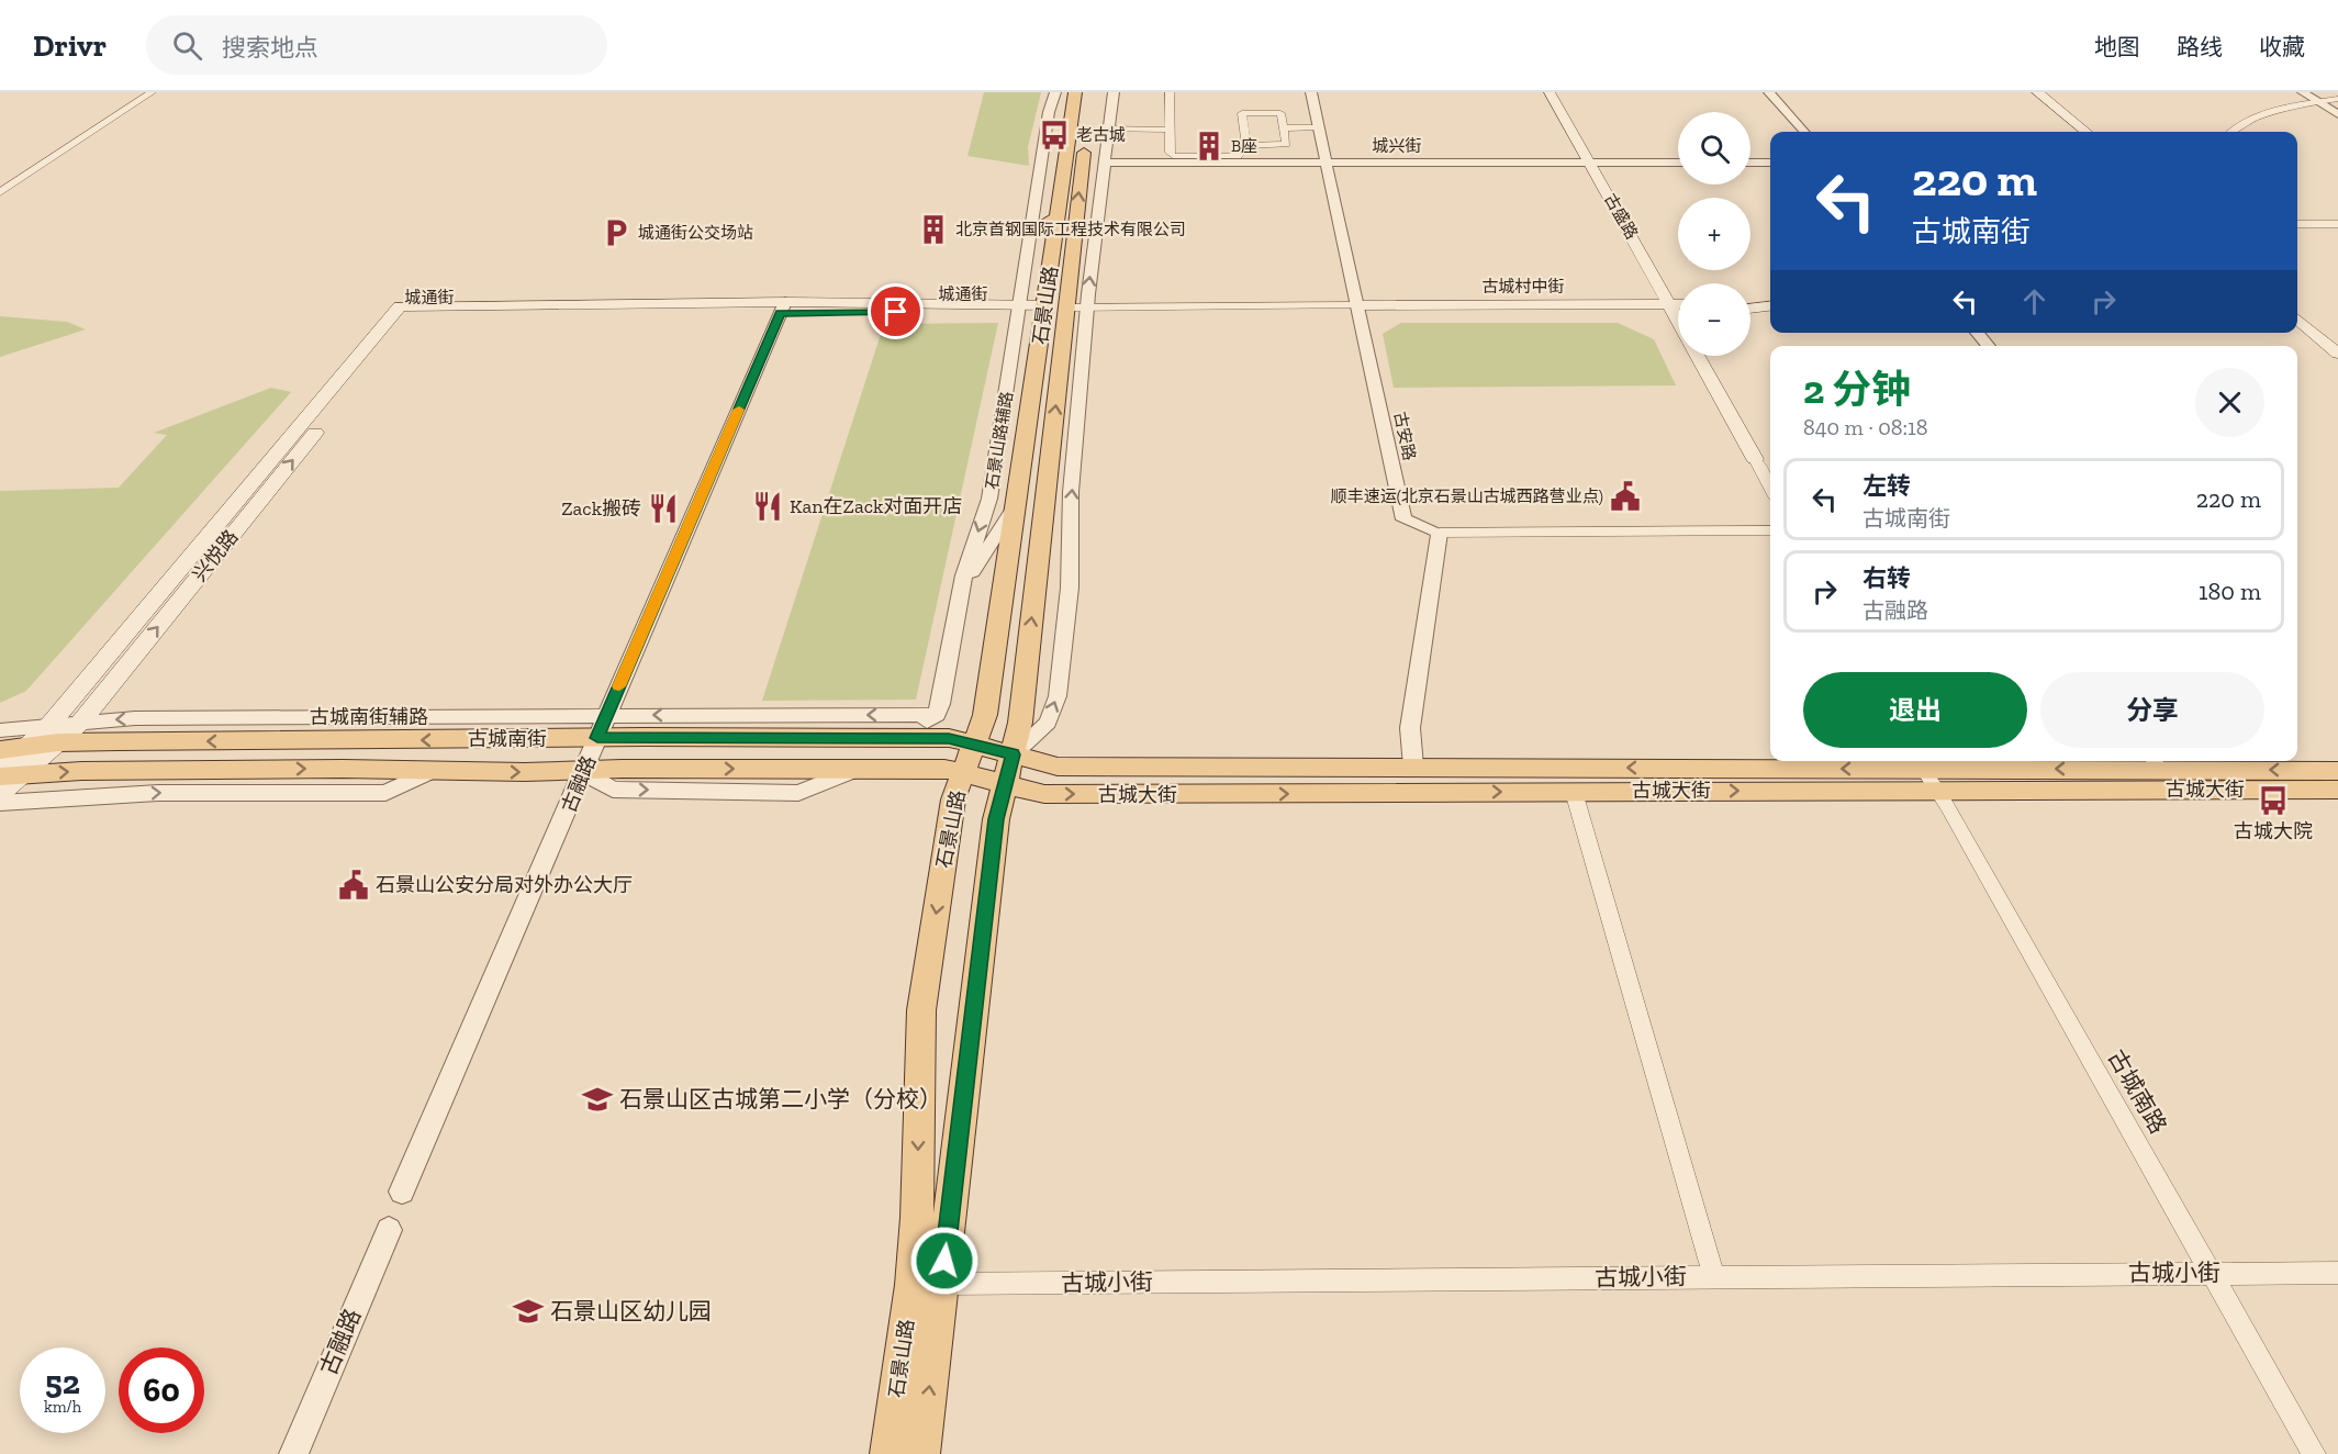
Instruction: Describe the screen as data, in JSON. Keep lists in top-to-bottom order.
{
  "streets": {
    "main road": [
      "古盛路",
      "古城村中街",
      "城通街",
      "石景山路",
      "兴悦路",
      "古城南街",
      "古城大街"
    ],
    "street": [
      "城兴街",
      "古安路",
      "石景山路辅路",
      "古城南街辅路",
      "古融路",
      "古城南路",
      "古城小街"
    ]
  },
  "crossings": [
    ["城兴街", "古盛路"],
    ["城兴街", "古安路"],
    ["古盛路", "古城村中街"],
    ["古城村中街", "古安路"],
    ["城通街", "石景山路"],
    ["城通街", "石景山路辅路"],
    ["城通街", "兴悦路"],
    ["城通街", "古融路"],
    ["石景山路", "古城南街"],
    ["石景山路", "古城大街"],
    ["石景山路", "古城小街"],
    ["石景山路辅路", "古城南街辅路"],
    ["兴悦路", "古城南街辅路"],
    ["兴悦路", "古城南街"],
    ["古城南街辅路", "古城南街"],
    ["古城南街辅路", "古融路"],
    ["古城南街", "古融路"],
    ["古城南街", "古城大街"],
    ["古城大街", "古城南路"],
    ["古城南路", "古城小街"]
  ],
  "places": {
    "bus stop": ["老古城", "古城大院"],
    "building": ["B座", "北京首钢国际工程技术有限公司"],
    "parking": ["城通街公交场站"],
    "public building": ["顺丰速运(北京石景山古城西路营业点)", "石景山公安分局对外办公大厅"],
    "restaurant": ["Kan在Zack对面开店", "Zack搬砖"],
    "school or university": ["石景山区古城第二小学（分校）", "石景山区幼儿园"]
  },
  "page": {
    "header": "Drivr",
    "search": "搜索地点",
    "nav": ["地图", "路线", "收藏"],
    "map_buttons": ["+", "−"],
    "turn": ["220 m", "古城南街"],
    "heading": ["2 分钟", "840 m · 08:18"],
    "list": [
      {
        "name": "左转",
        "note": "古城南街",
        "value": "220 m"
      },
      {
        "name": "右转",
        "note": "古融路",
        "value": "180 m"
      }
    ],
    "buttons": ["退出", "分享"],
    "speed": "52 km/h",
    "limit": "60"
  }
}
